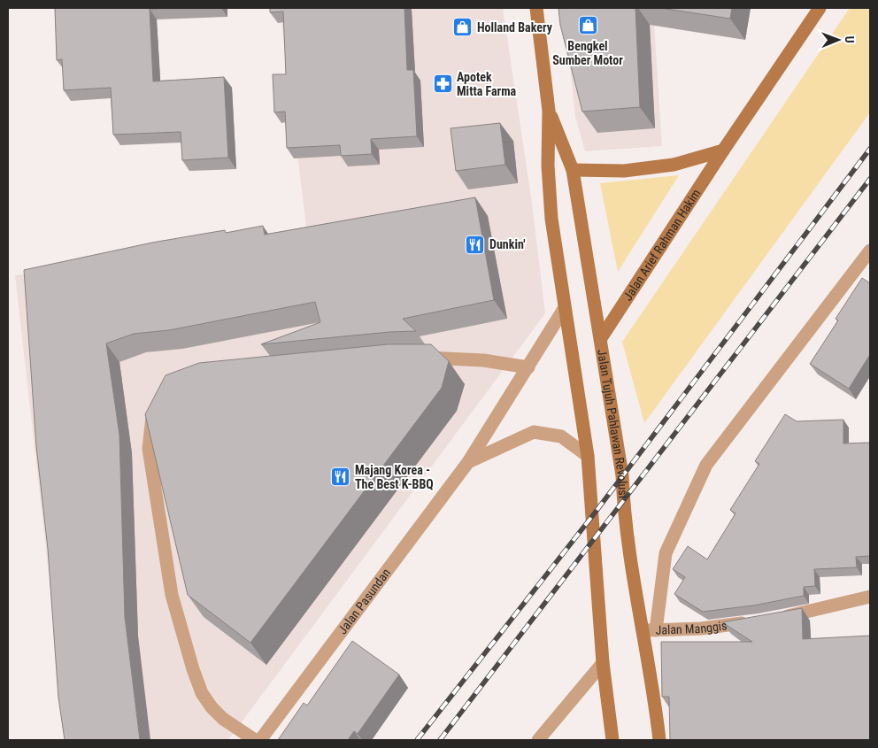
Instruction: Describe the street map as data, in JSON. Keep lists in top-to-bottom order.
{
  "streets": {
    "main road": ["Jalan Arief Rahman Hakim", "Jalan Tujuh Pahlawan Revolusi"],
    "street": ["Jalan Pasundan", "Jalan Manggis"]
  },
  "crossings": [
    ["Jalan Arief Rahman Hakim", "Jalan Tujuh Pahlawan Revolusi"],
    ["Jalan Tujuh Pahlawan Revolusi", "Jalan Pasundan"],
    ["Jalan Tujuh Pahlawan Revolusi", "Jalan Manggis"]
  ],
  "places": {
    "shop": ["Bengkel Sumber Motor", "Holland Bakery"],
    "pharmacy": ["Apotek Mitta Farma"],
    "restaurant": ["Dunkin'", "Majang Korea - The Best K-BBQ"]
  },
  "north": "right"
}
